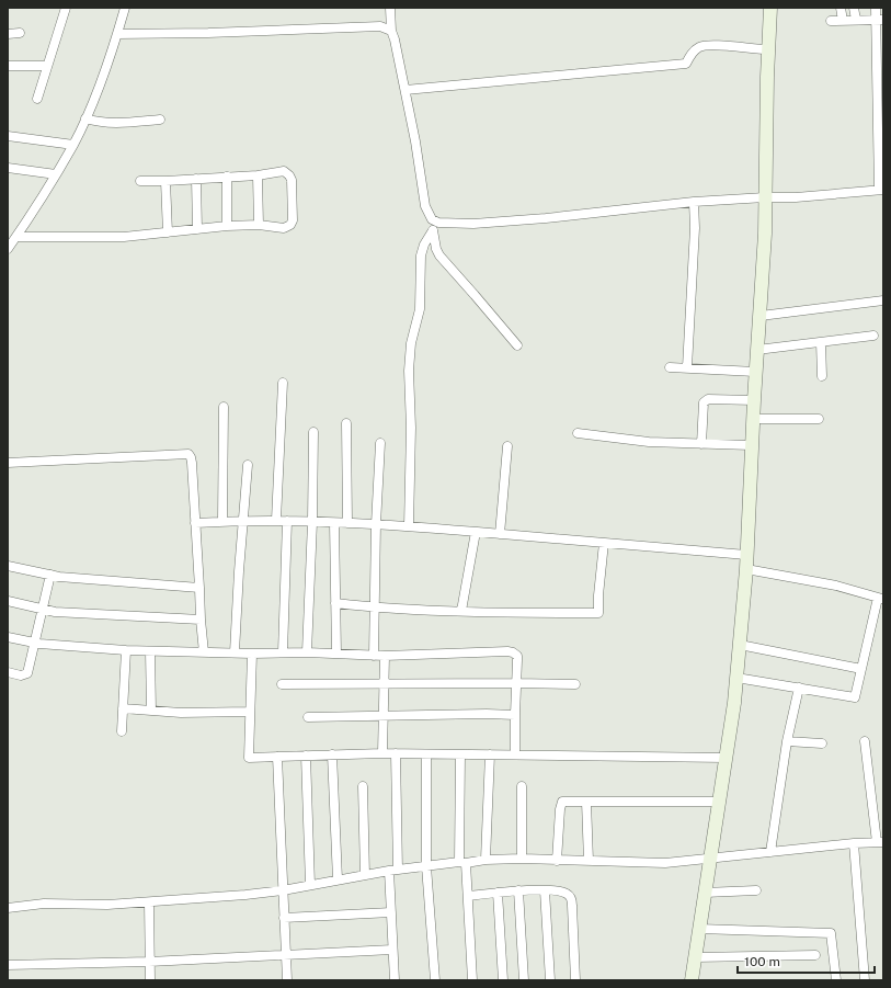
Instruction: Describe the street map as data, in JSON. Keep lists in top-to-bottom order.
{
  "scale_bar": "100 m"
}
